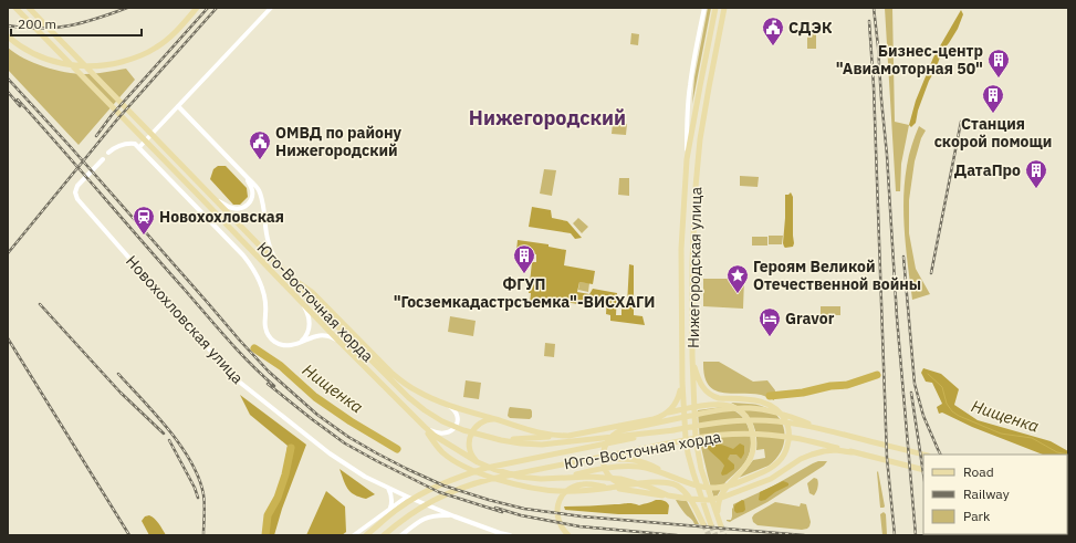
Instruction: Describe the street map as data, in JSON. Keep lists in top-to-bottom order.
{
  "streets": {
    "main road": ["Нижегородская улица", "Юго-Восточная хорда"],
    "street": ["Новохохловская улица"]
  },
  "districts": ["Нижегородский"],
  "water": ["Нищенка"],
  "places": {
    "public building": ["СДЭК", "ОМВД по району Нижегородский"],
    "building": [
      "Бизнес-центр \"Авиамоторная 50\"",
      "Станция скорой помощи",
      "ДатаПро",
      "ФГУП \"Госземкадастрсъемка\"-ВИСХАГИ"
    ],
    "station": ["Новохохловская"],
    "place": ["Героям Великой Отечественной войны"],
    "hotel": ["Gravor"]
  },
  "legend": ["Road", "Railway", "Park"],
  "scale_bar": "200 m"
}
